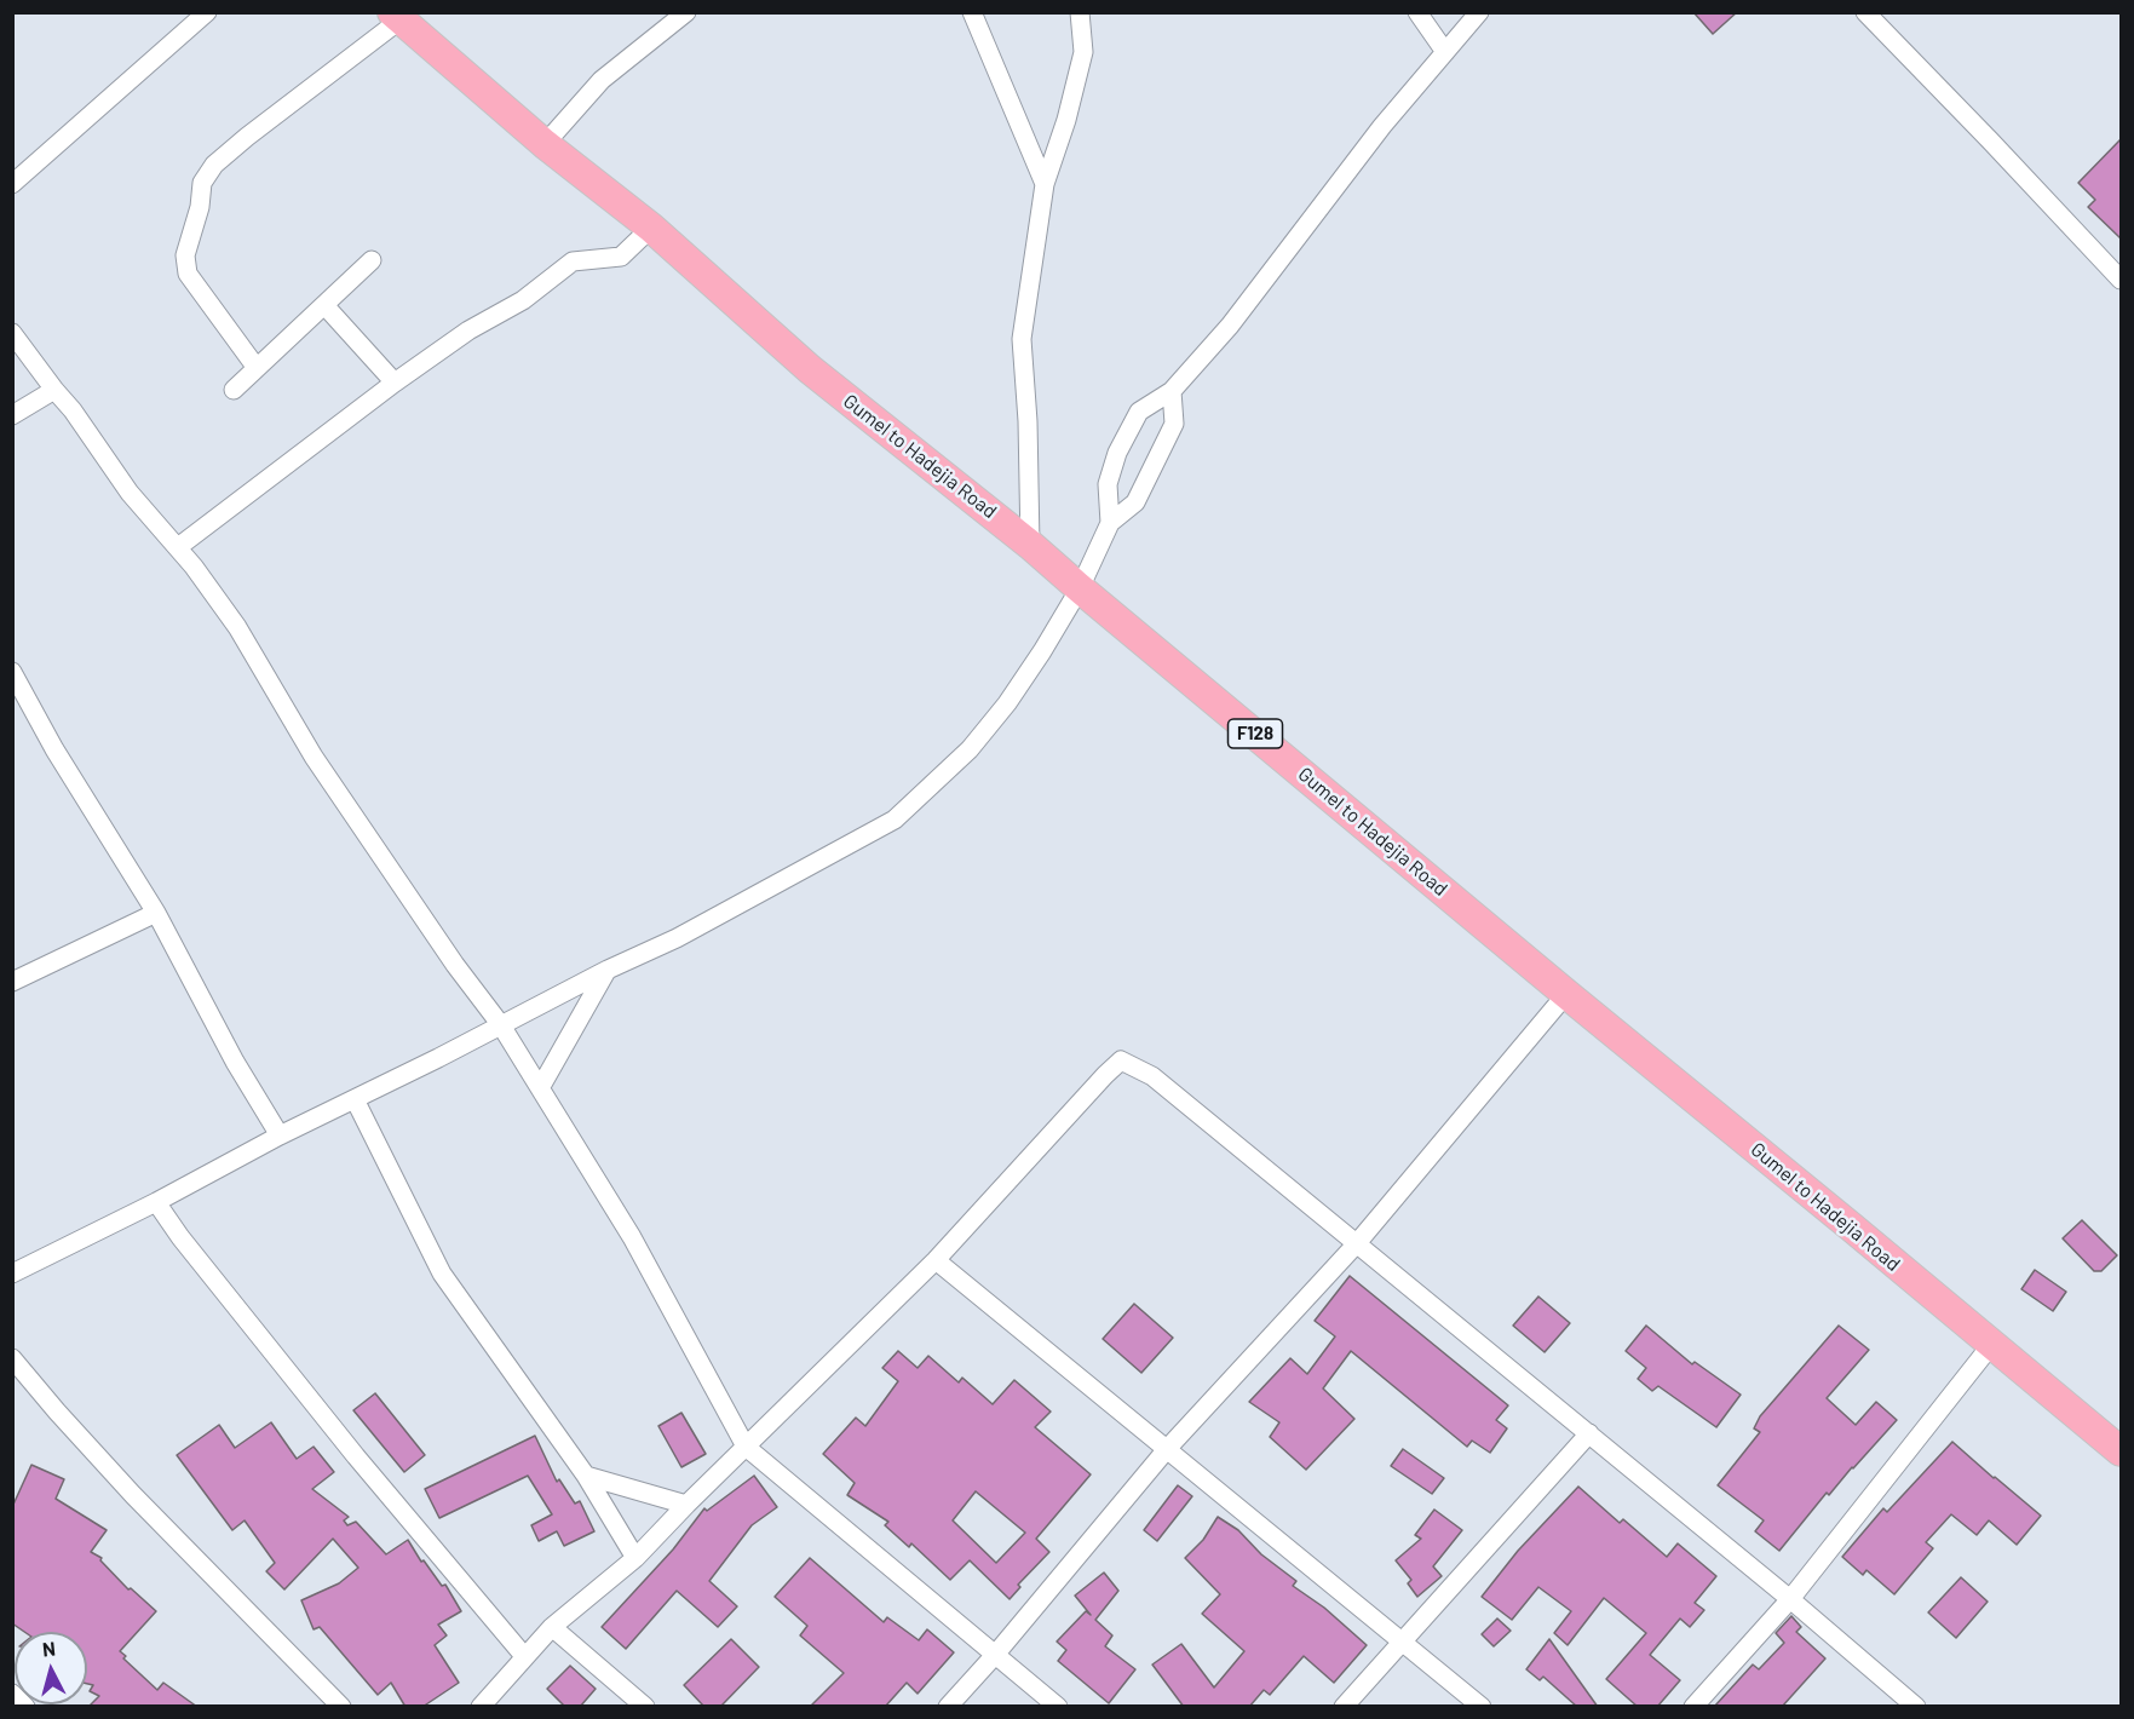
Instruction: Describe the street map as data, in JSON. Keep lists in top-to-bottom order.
{
  "streets": {
    "main road": ["Gumel to Hadejia Road", "F128"]
  },
  "north": "top"
}
